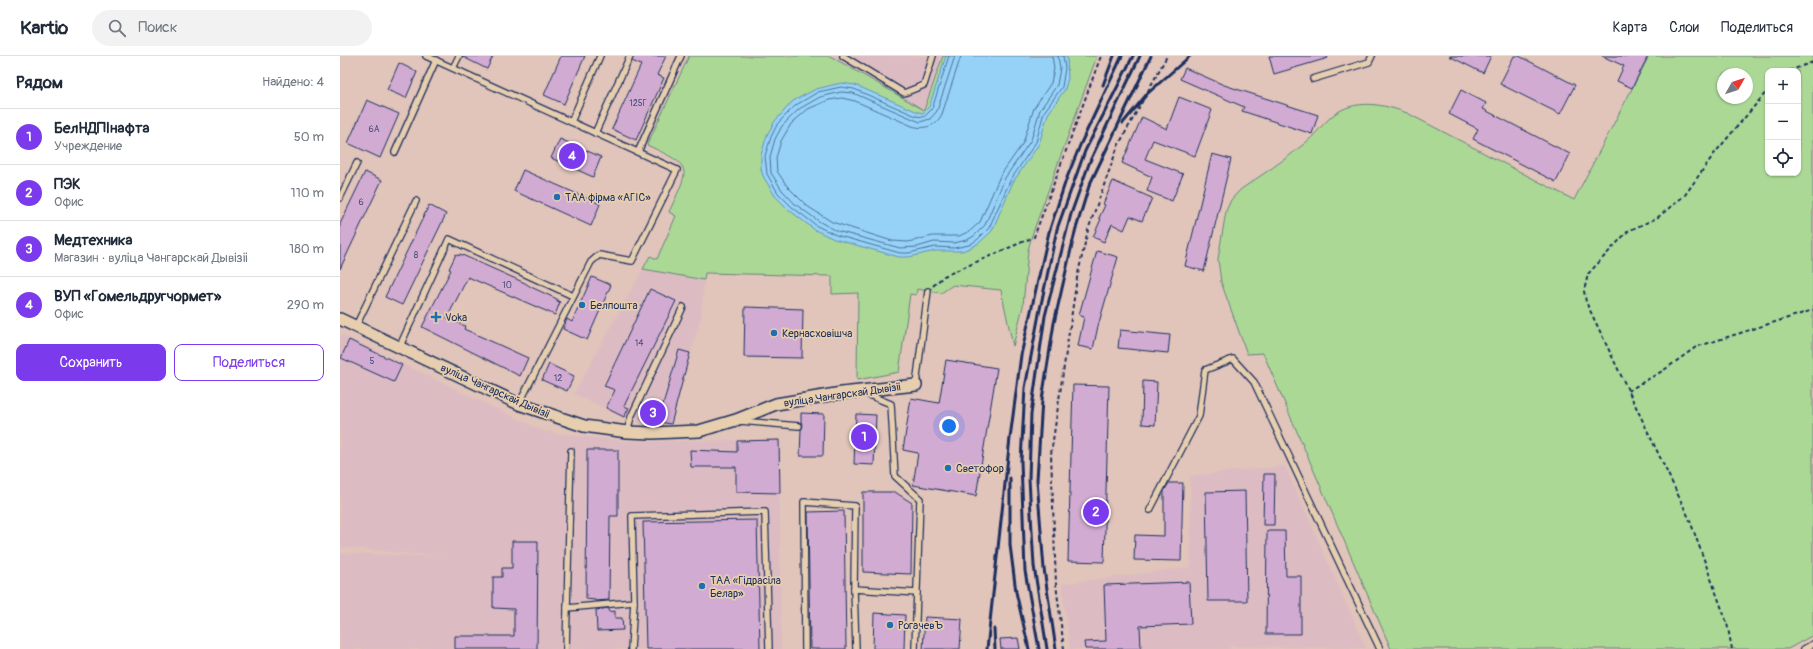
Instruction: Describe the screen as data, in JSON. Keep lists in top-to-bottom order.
{
  "streets": {
    "street": ["вуліца Чангарскай Дывізіі"]
  },
  "places": {
    "other": [
      "ТАА фірма «АГІС»",
      "Белпошта",
      "Кернасховішча",
      "Светофор",
      "ТАА «Гідрасіла Белар»",
      "РогачевЪ"
    ],
    "health": ["Voka"]
  },
  "house_numbers": [
    "125Г",
    "6А",
    "6",
    "8",
    "10",
    "14",
    "5",
    "12"
  ],
  "north": "top right",
  "page": {
    "header": "Kartio",
    "search": "Поиск",
    "nav": ["Карта", "Слои", "Поделиться"],
    "heading": ["Рядом", "Найдено: 4"],
    "map_buttons": ["+", "−"],
    "list": [
      {
        "mark": "1",
        "name": "БелНДПІнафта",
        "note": "Учреждение",
        "value": "50 m"
      },
      {
        "mark": "2",
        "name": "ПЭК",
        "note": "Офис",
        "value": "110 m"
      },
      {
        "mark": "3",
        "name": "Медтехника",
        "note": "Магазин · вуліца Чангарскай Дывізіі",
        "value": "180 m"
      },
      {
        "mark": "4",
        "name": "ВУП «Гомельдругчормет»",
        "note": "Офис",
        "value": "290 m"
      }
    ],
    "pins": [
      "4",
      "3",
      "1",
      "2"
    ],
    "buttons": ["Сохранить", "Поделиться"]
  }
}
